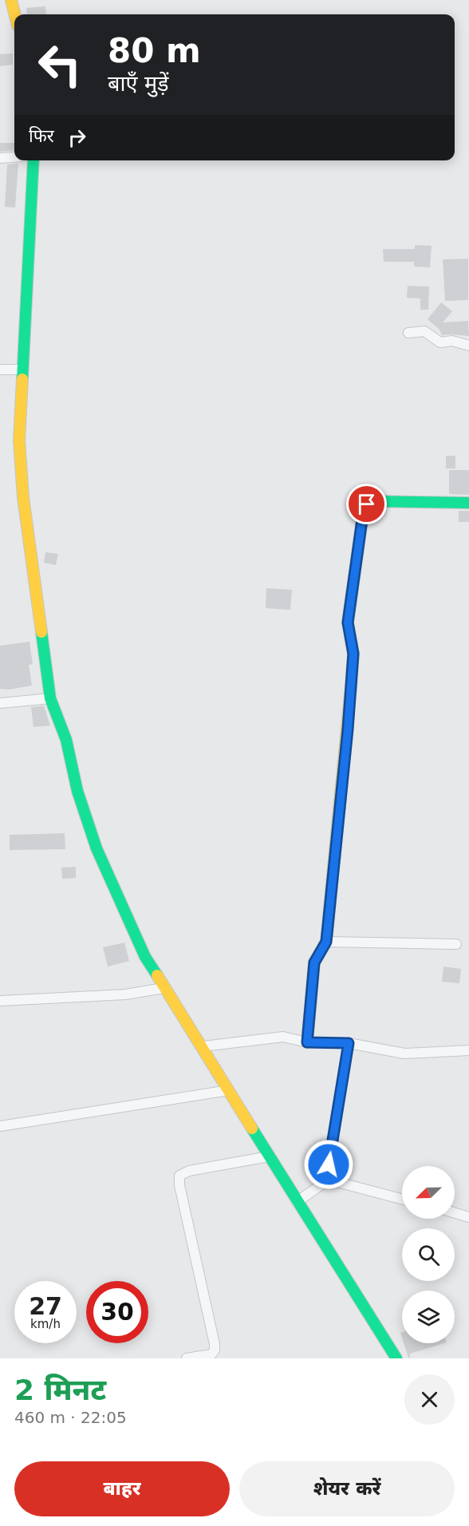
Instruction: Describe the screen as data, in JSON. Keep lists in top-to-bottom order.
{
  "north": "bottom left",
  "page": {
    "turn": ["80 m", "बाएँ मुड़ें"],
    "then": "फिर",
    "speed": "27 km/h",
    "limit": "30",
    "heading": ["2 मिनट", "460 m · 22:05"],
    "buttons": ["बाहर", "शेयर करें"]
  }
}
